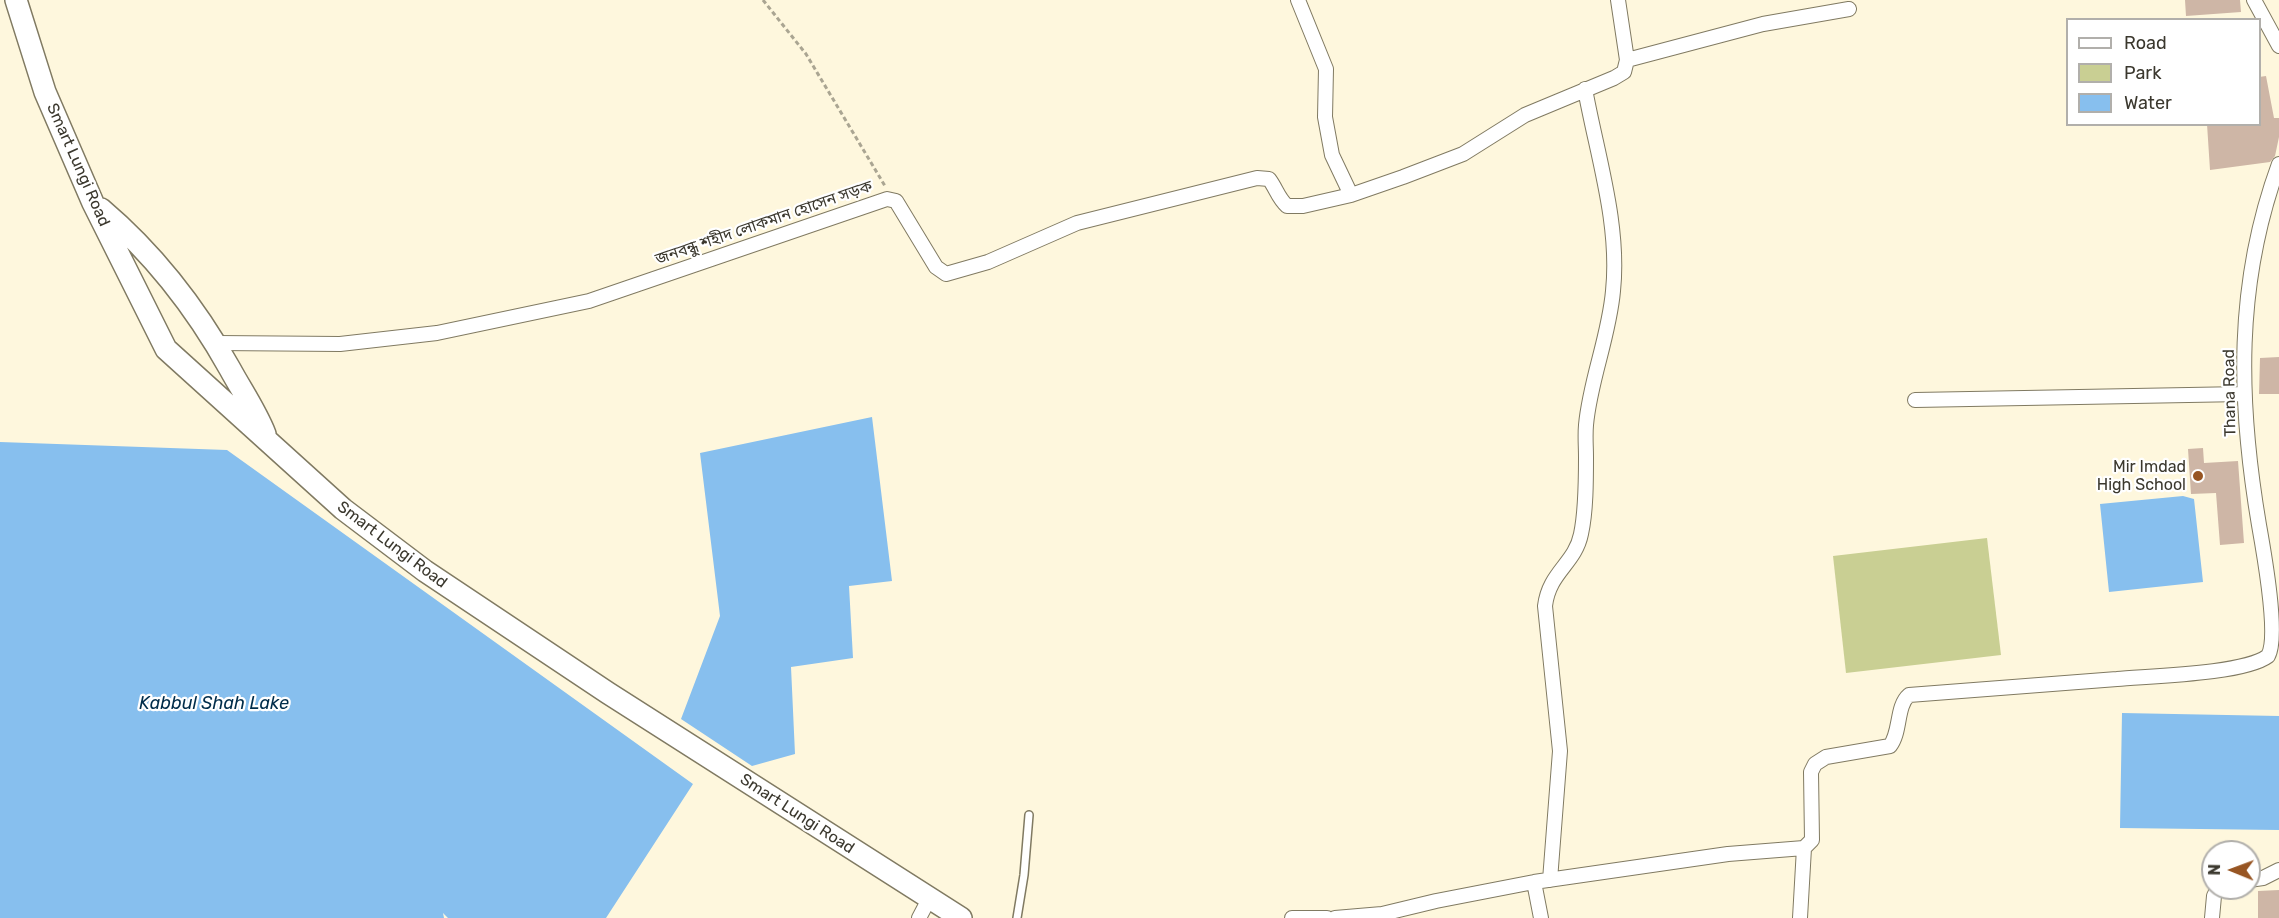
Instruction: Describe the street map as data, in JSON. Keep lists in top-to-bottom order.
{
  "streets": {
    "main road": ["Smart Lungi Road"],
    "street": ["জনবন্ধু শহীদ লোকমান হোসেন সড়ক", "Thana Road"]
  },
  "water": ["Kabbul Shah Lake"],
  "places": ["Mir Imdad High School"],
  "legend": ["Road", "Park", "Water"],
  "north": "left"
}
